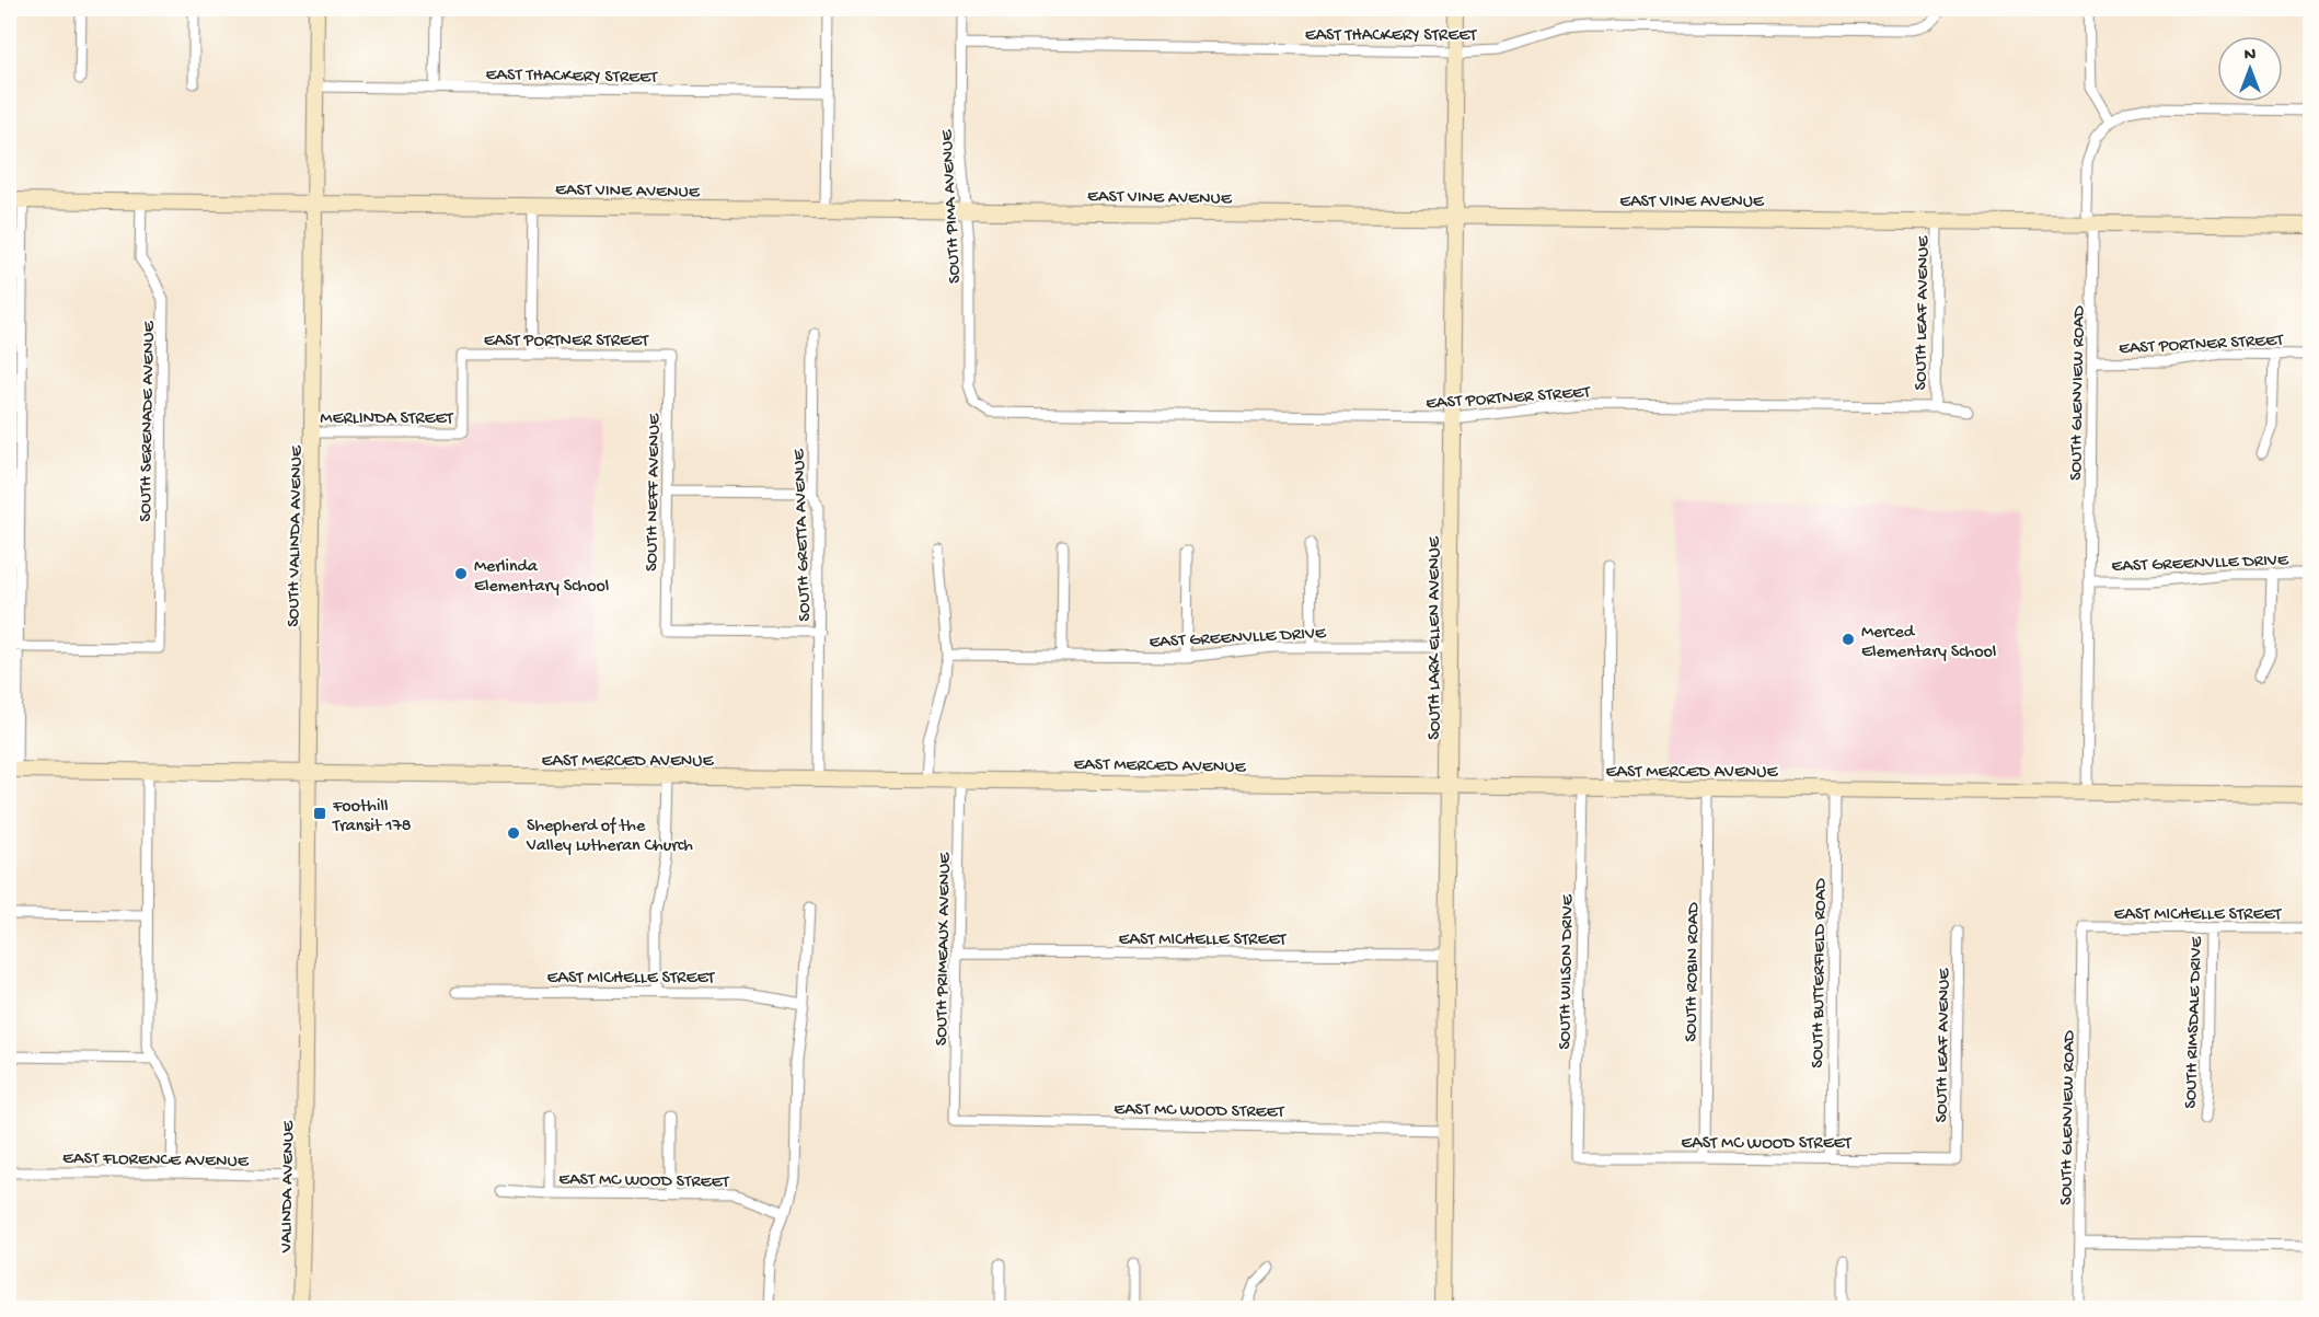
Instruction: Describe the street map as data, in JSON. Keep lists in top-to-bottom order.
{
  "streets": {
    "street": [
      "EAST THACKERY STREET",
      "EAST VINE AVENUE",
      "SOUTH PIMA AVENUE",
      "SOUTH LEAF AVENUE",
      "EAST PORTNER STREET",
      "SOUTH GLENVIEW ROAD",
      "MERLINDA STREET",
      "SOUTH SERENADE AVENUE",
      "SOUTH NEFF AVENUE",
      "SOUTH GRETTA AVENUE",
      "SOUTH VALINDA AVENUE",
      "EAST GREENVLLE DRIVE",
      "SOUTH LARK ELLEN AVENUE",
      "EAST MERCED AVENUE",
      "EAST MICHELLE STREET",
      "SOUTH PRIMEAUX AVENUE",
      "SOUTH WILSON DRIVE",
      "SOUTH ROBIN ROAD",
      "SOUTH BUTTERFIELD ROAD",
      "SOUTH RIMSDALE DRIVE",
      "EAST MC WOOD STREET",
      "EAST FLORENCE AVENUE",
      "VALINDA AVENUE"
    ]
  },
  "crossings": [
    ["EAST THACKERY STREET", "SOUTH PIMA AVENUE"],
    ["EAST THACKERY STREET", "SOUTH VALINDA AVENUE"],
    ["EAST THACKERY STREET", "SOUTH LARK ELLEN AVENUE"],
    ["EAST VINE AVENUE", "SOUTH PIMA AVENUE"],
    ["EAST VINE AVENUE", "SOUTH LEAF AVENUE"],
    ["EAST VINE AVENUE", "SOUTH GLENVIEW ROAD"],
    ["EAST VINE AVENUE", "SOUTH SERENADE AVENUE"],
    ["EAST VINE AVENUE", "SOUTH VALINDA AVENUE"],
    ["EAST VINE AVENUE", "SOUTH LARK ELLEN AVENUE"],
    ["SOUTH PIMA AVENUE", "EAST PORTNER STREET"],
    ["SOUTH LEAF AVENUE", "EAST PORTNER STREET"],
    ["SOUTH LEAF AVENUE", "EAST MC WOOD STREET"],
    ["EAST PORTNER STREET", "SOUTH GLENVIEW ROAD"],
    ["EAST PORTNER STREET", "MERLINDA STREET"],
    ["EAST PORTNER STREET", "SOUTH NEFF AVENUE"],
    ["EAST PORTNER STREET", "SOUTH LARK ELLEN AVENUE"],
    ["SOUTH GLENVIEW ROAD", "EAST GREENVLLE DRIVE"],
    ["SOUTH GLENVIEW ROAD", "EAST MERCED AVENUE"],
    ["SOUTH GLENVIEW ROAD", "EAST MICHELLE STREET"],
    ["MERLINDA STREET", "SOUTH VALINDA AVENUE"],
    ["SOUTH NEFF AVENUE", "SOUTH GRETTA AVENUE"],
    ["SOUTH GRETTA AVENUE", "EAST MERCED AVENUE"],
    ["SOUTH VALINDA AVENUE", "EAST MERCED AVENUE"],
    ["SOUTH VALINDA AVENUE", "VALINDA AVENUE"],
    ["EAST GREENVLLE DRIVE", "SOUTH LARK ELLEN AVENUE"],
    ["SOUTH LARK ELLEN AVENUE", "EAST MERCED AVENUE"],
    ["SOUTH LARK ELLEN AVENUE", "EAST MICHELLE STREET"],
    ["SOUTH LARK ELLEN AVENUE", "EAST MC WOOD STREET"],
    ["EAST MERCED AVENUE", "SOUTH PRIMEAUX AVENUE"],
    ["EAST MERCED AVENUE", "SOUTH WILSON DRIVE"],
    ["EAST MERCED AVENUE", "SOUTH ROBIN ROAD"],
    ["EAST MERCED AVENUE", "SOUTH BUTTERFIELD ROAD"],
    ["EAST MICHELLE STREET", "SOUTH PRIMEAUX AVENUE"],
    ["EAST MICHELLE STREET", "SOUTH RIMSDALE DRIVE"],
    ["SOUTH PRIMEAUX AVENUE", "EAST MC WOOD STREET"],
    ["SOUTH WILSON DRIVE", "EAST MC WOOD STREET"],
    ["SOUTH ROBIN ROAD", "EAST MC WOOD STREET"],
    ["SOUTH BUTTERFIELD ROAD", "EAST MC WOOD STREET"],
    ["EAST FLORENCE AVENUE", "VALINDA AVENUE"]
  ],
  "places": {
    "other": ["Merlinda Elementary School", "Merced Elementary School", "Shepherd of the Valley Lutheran Church"],
    "transit": ["Foothill Transit 178"]
  },
  "north": "top"
}
